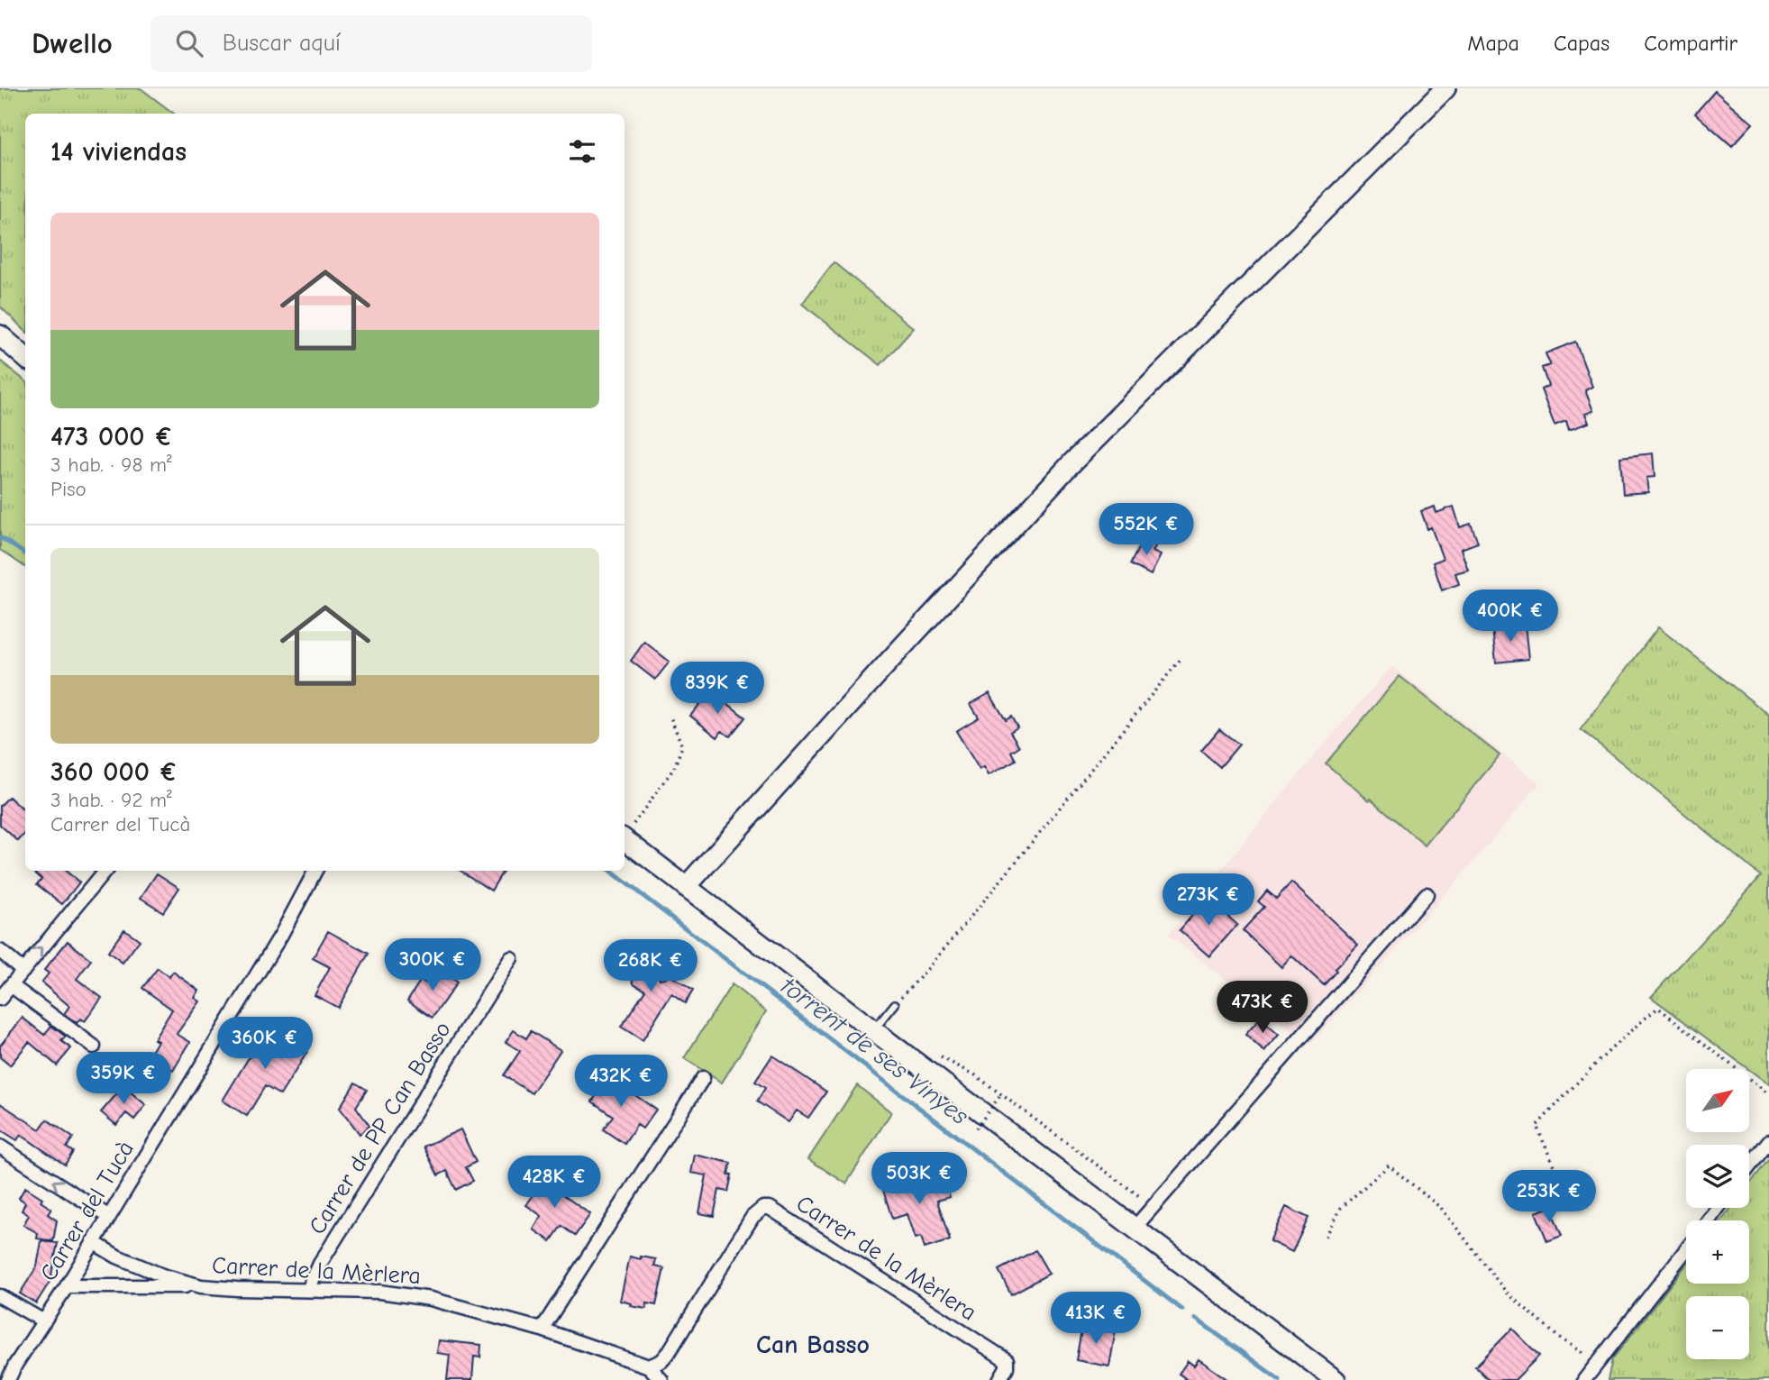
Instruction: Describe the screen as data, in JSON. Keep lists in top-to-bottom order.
{
  "streets": {
    "street": ["Carrer de PP Can Basso", "Carrer del Tucà", "Carrer de la Mèrlera"]
  },
  "crossings": [
    ["Carrer de PP Can Basso", "Carrer de la Mèrlera"],
    ["Carrer del Tucà", "Carrer de la Mèrlera"]
  ],
  "districts": ["Can Basso"],
  "water": ["torrent de ses Vinyes"],
  "north": "top right",
  "page": {
    "header": "Dwello",
    "search": "Buscar aquí",
    "nav": ["Mapa", "Capas", "Compartir"],
    "heading": "14 viviendas",
    "list": [
      {
        "name": "473 000 €",
        "note": "3 hab. · 98 m² · Piso"
      },
      {
        "name": "360 000 €",
        "note": "3 hab. · 92 m² · Carrer del Tucà"
      }
    ],
    "price": [
      "552K €",
      "400K €",
      "839K €",
      "273K €",
      "300K €",
      "268K €",
      "473K €",
      "360K €",
      "359K €",
      "432K €",
      "503K €",
      "428K €",
      "253K €",
      "413K €"
    ],
    "map_buttons": ["+", "−"]
  }
}
